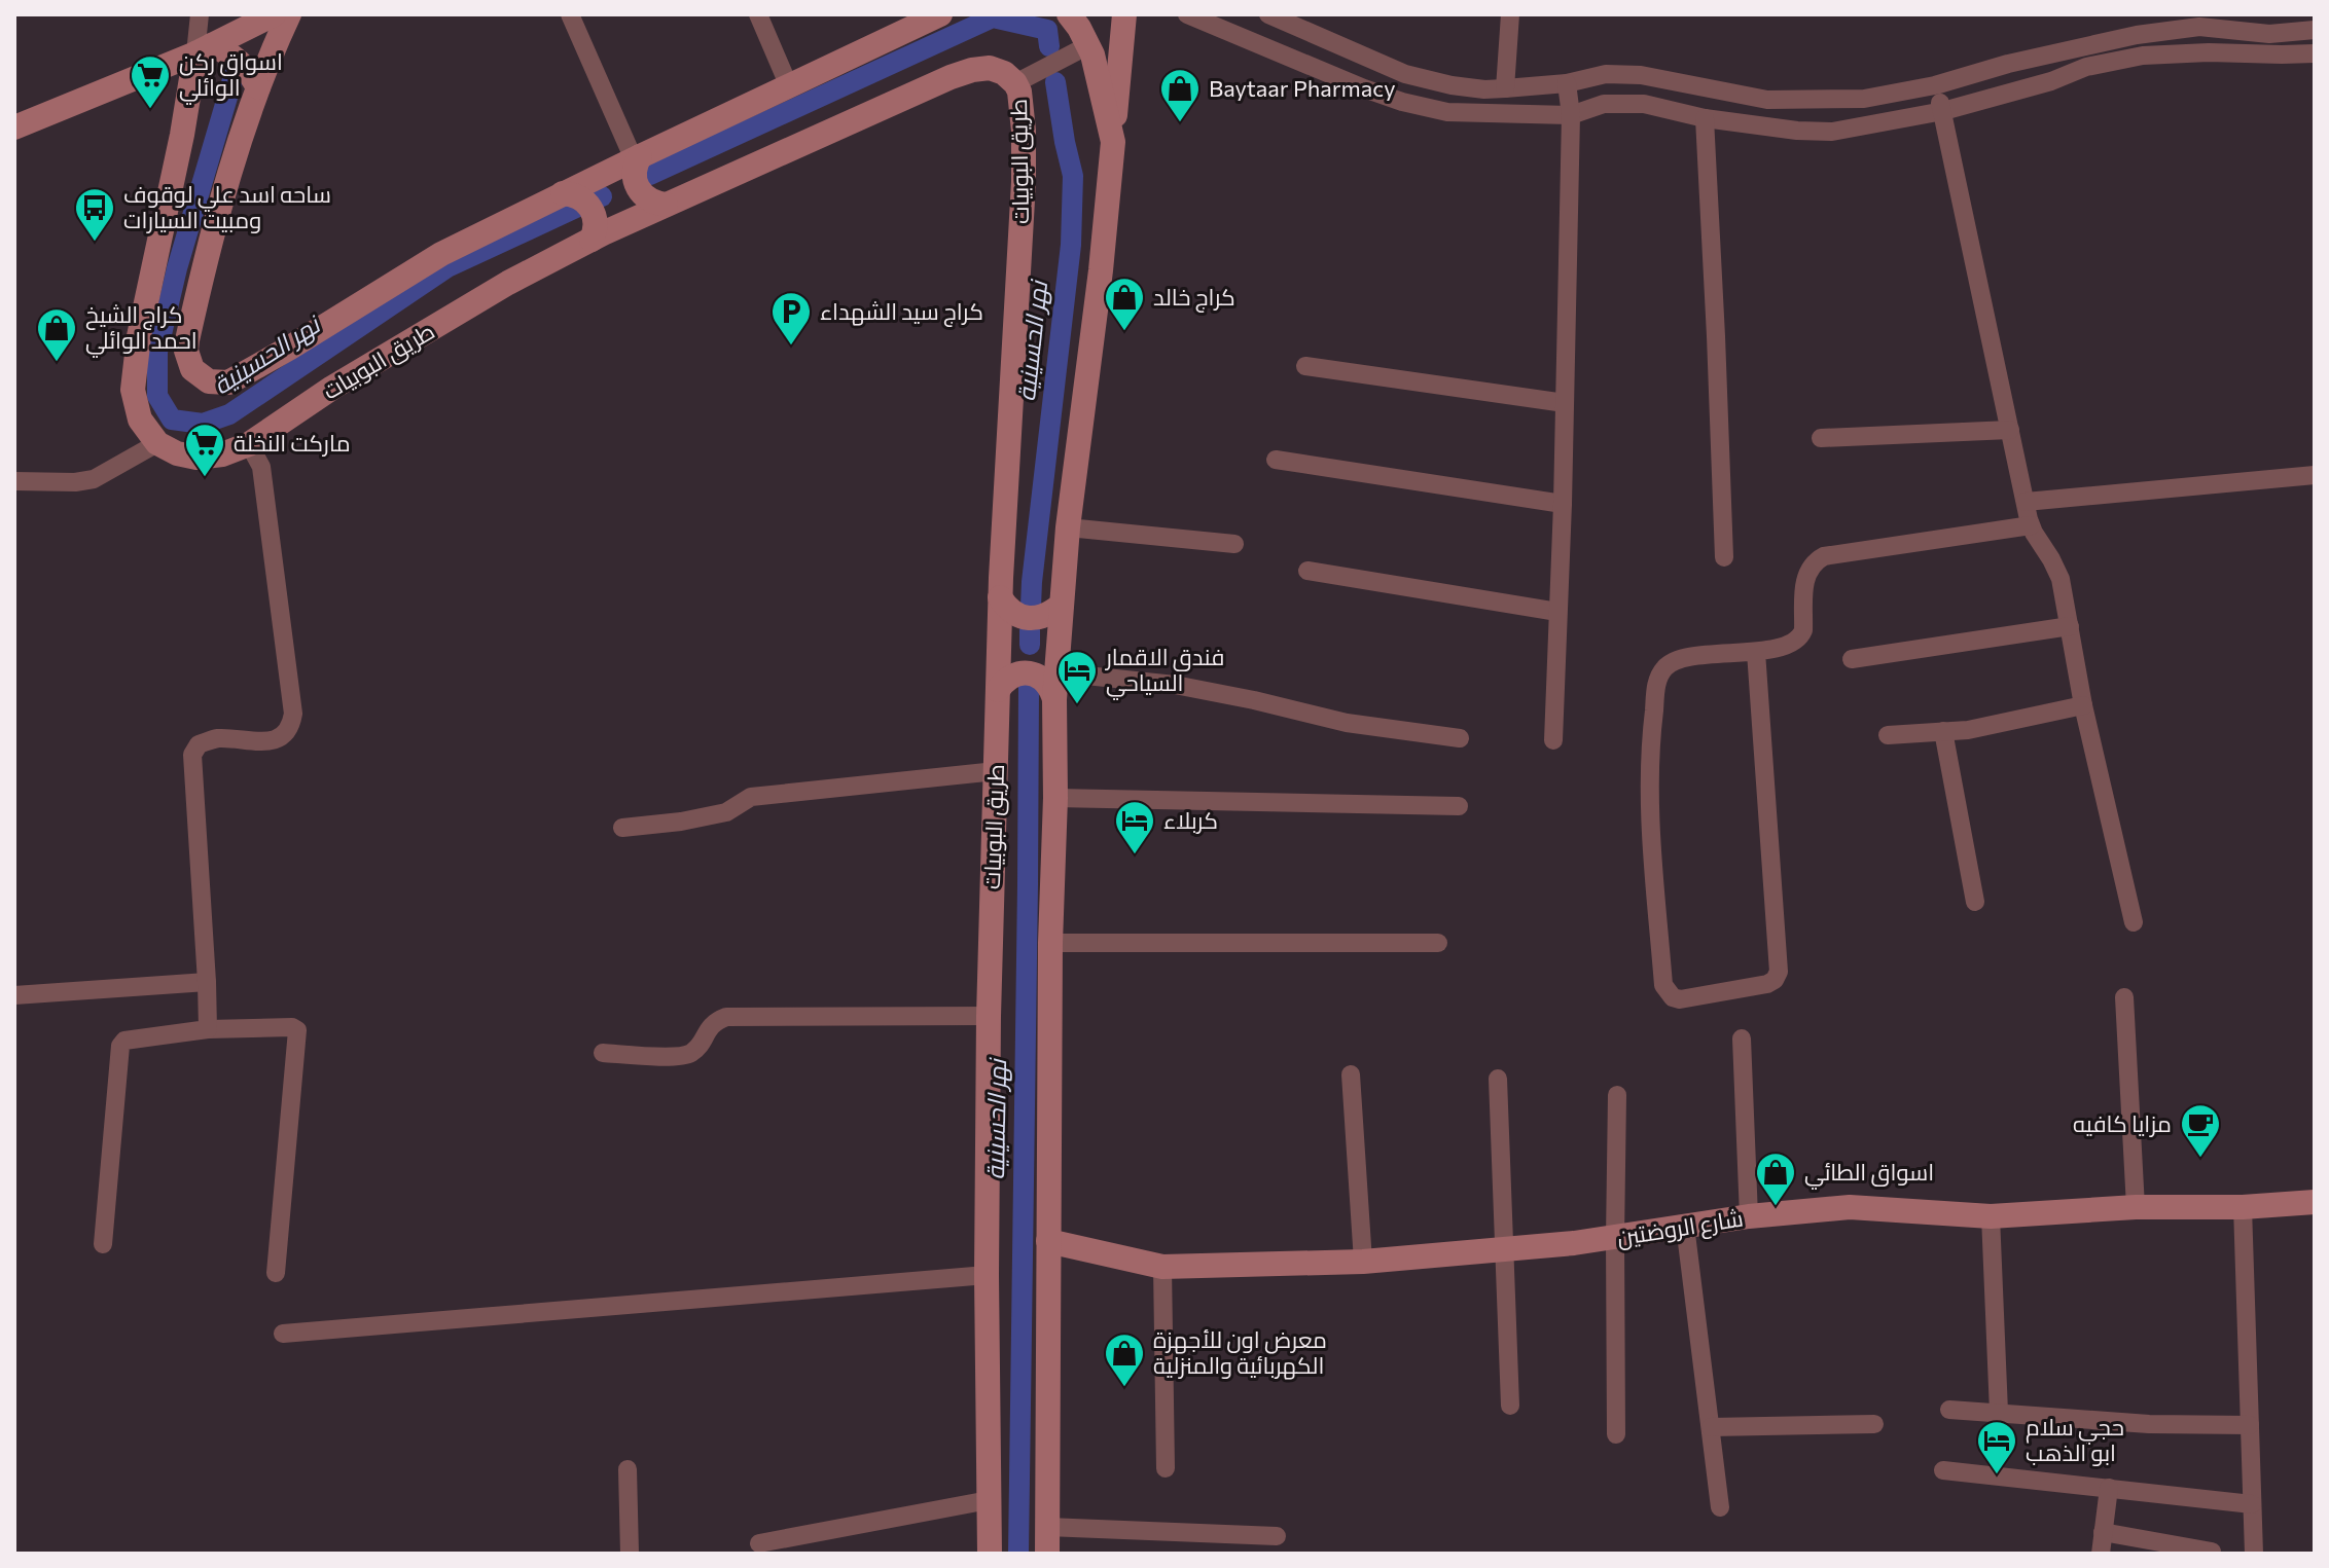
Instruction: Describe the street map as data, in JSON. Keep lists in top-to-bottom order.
{
  "streets": {
    "main road": ["طريق البوبيات", "شارع الروضتين"]
  },
  "water": ["نهر الحسينية"],
  "places": {
    "supermarket": ["اسواق ركن الوائلي", "ماركت النخلة"],
    "shop": [
      "Baytaar Pharmacy",
      "كراج خالد",
      "كراج الشيخ احمد الوائلي",
      "اسواق الطائي",
      "معرض اون للأجهزة الكهربائية والمنزلية"
    ],
    "bus stop": ["ساحه اسد علي لوقوف ومبيت السيارات"],
    "parking": ["كراج سيد الشهداء"],
    "hotel": ["فندق الاقمار السياحي", "كربلاء", "حجي سلام ابو الذهب"],
    "cafe": ["مزايا كافيه"]
  }
}
